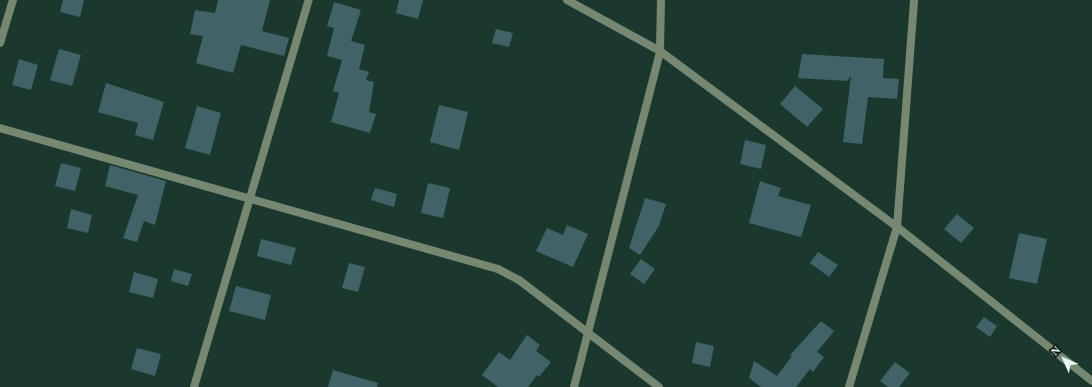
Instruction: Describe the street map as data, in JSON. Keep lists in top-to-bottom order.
{
  "north": "top left"
}
